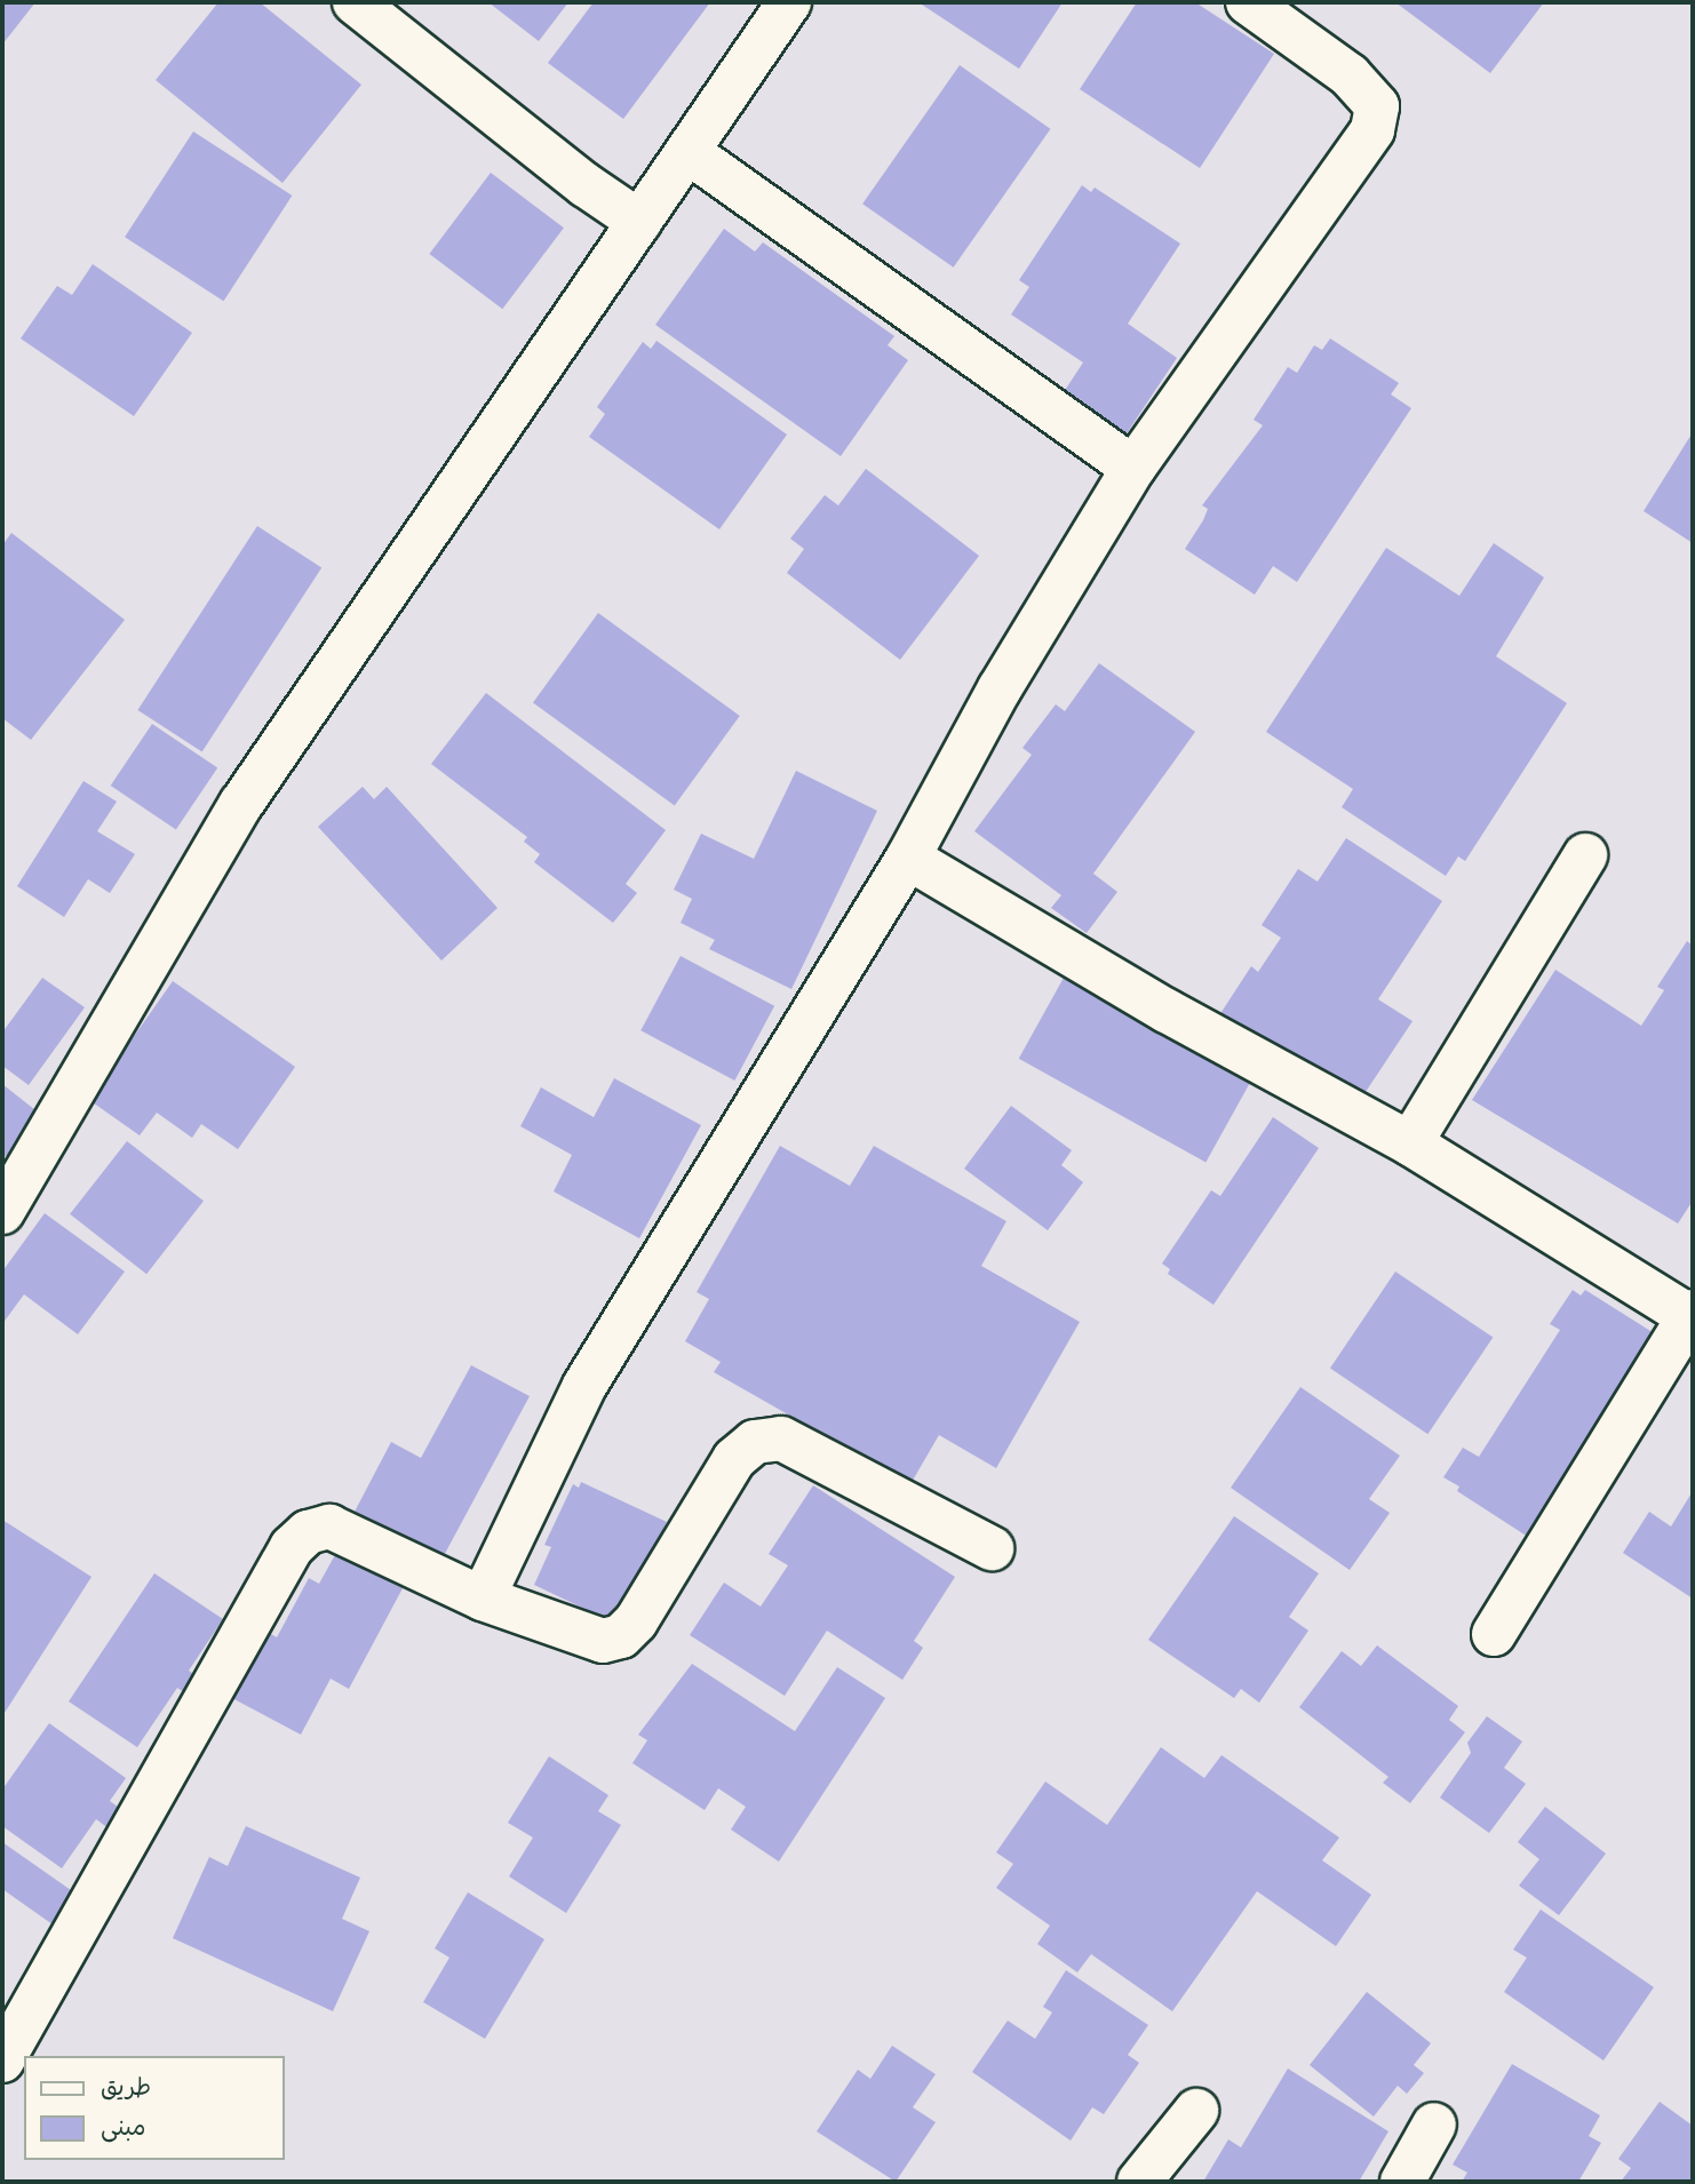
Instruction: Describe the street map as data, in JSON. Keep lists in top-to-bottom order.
{
  "legend": ["طريق", "مبنى"]
}
